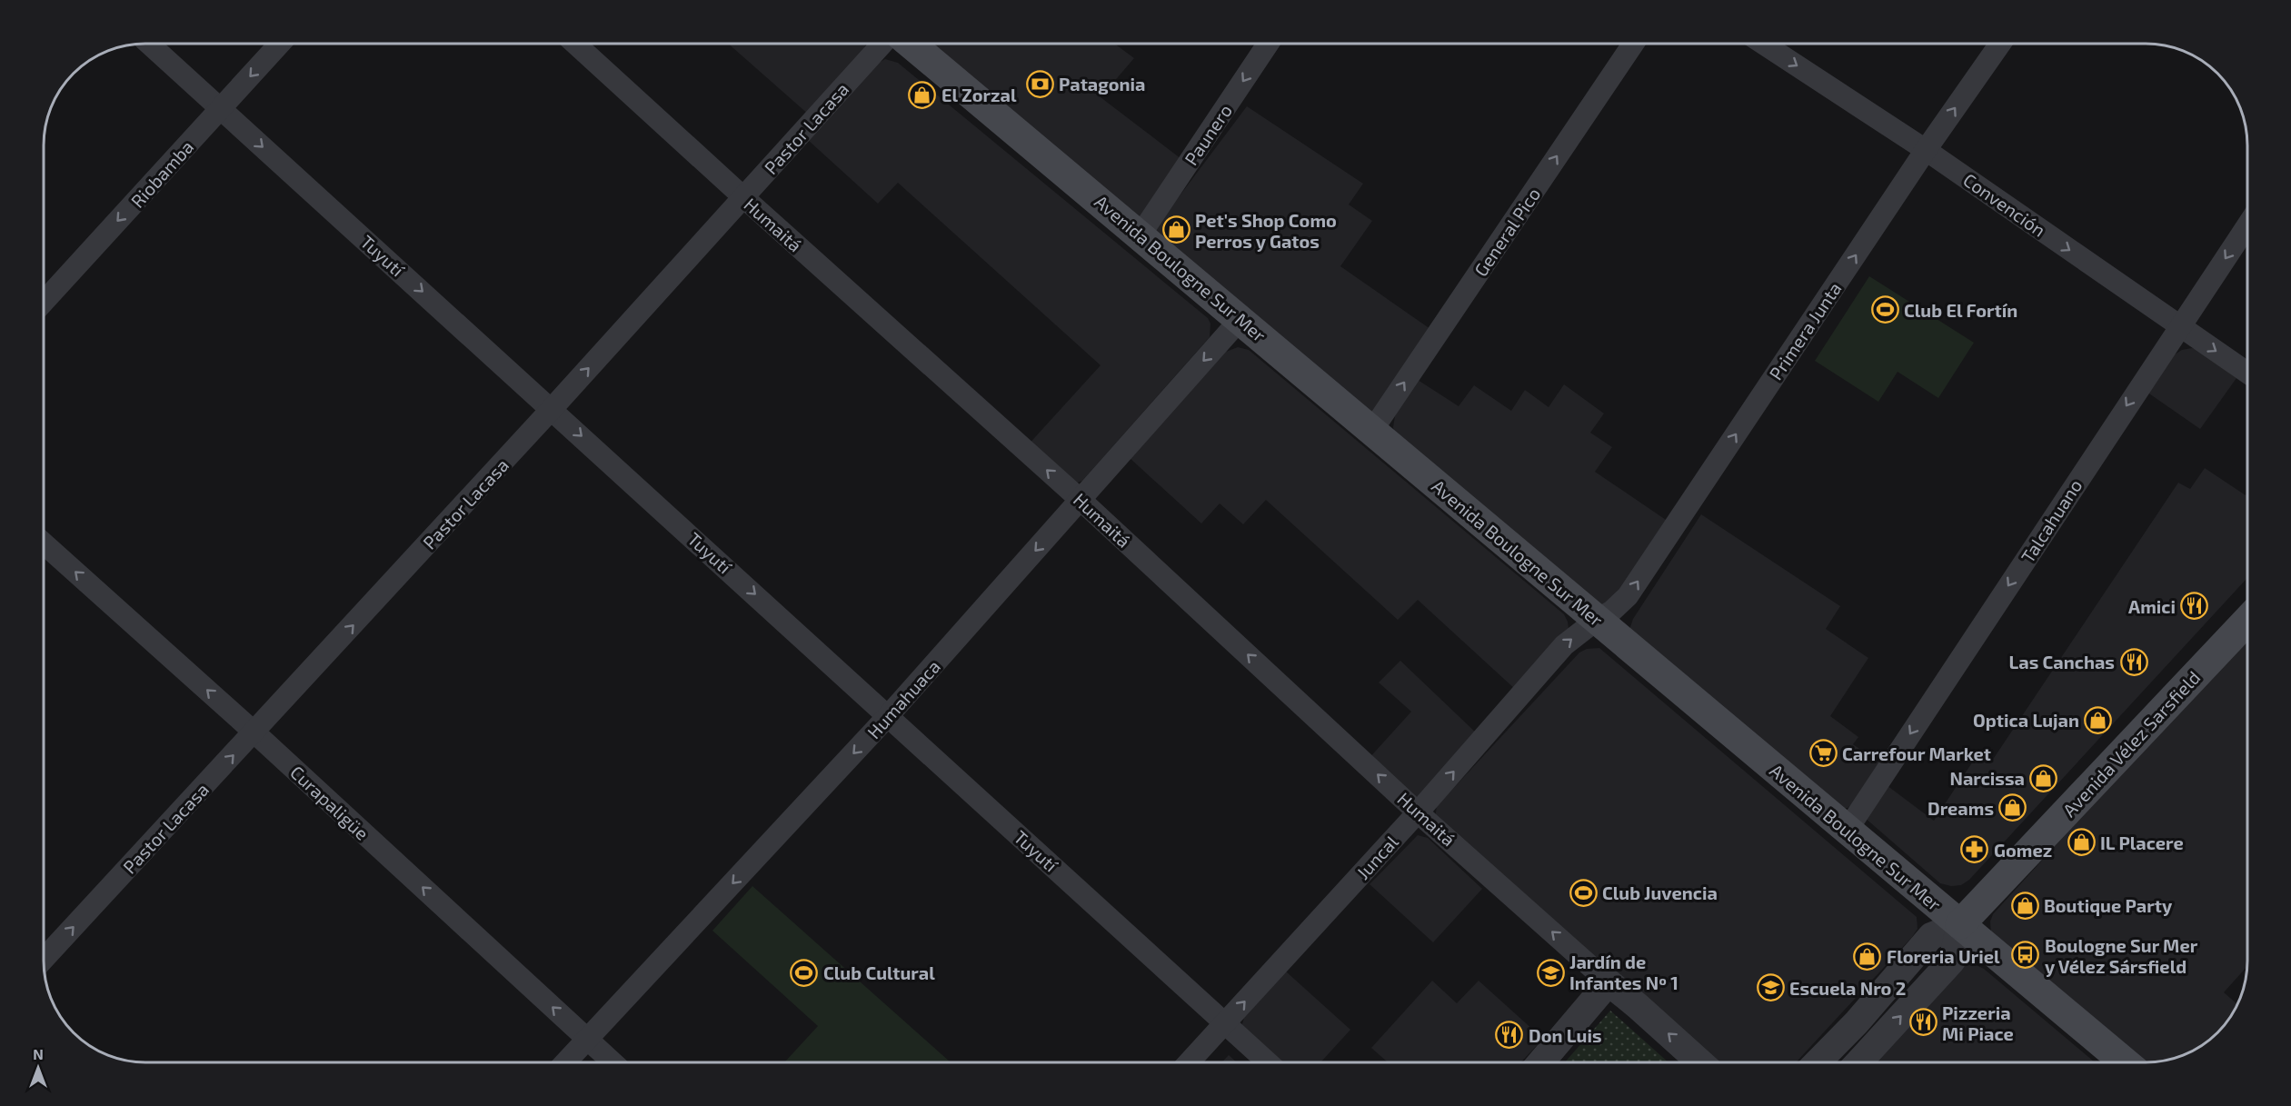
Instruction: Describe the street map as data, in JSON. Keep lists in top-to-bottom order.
{
  "streets": {
    "main road": ["Avenida Boulogne Sur Mer", "Avenida Vélez Sarsfield"],
    "street": [
      "Pastor Lacasa",
      "Paunero",
      "Riobamba",
      "Convención",
      "Humaitá",
      "General Pico",
      "Tuyutí",
      "Primera Junta",
      "Talcahuano",
      "Humahuaca",
      "Curapaligüe",
      "Juncal"
    ]
  },
  "crossings": [
    ["Pastor Lacasa", "Humaitá"],
    ["Pastor Lacasa", "Tuyutí"],
    ["Pastor Lacasa", "Curapaligüe"],
    ["Paunero", "Avenida Boulogne Sur Mer"],
    ["Riobamba", "Tuyutí"],
    ["Convención", "Primera Junta"],
    ["Convención", "Talcahuano"],
    ["Humaitá", "Humahuaca"],
    ["Humaitá", "Juncal"],
    ["General Pico", "Avenida Boulogne Sur Mer"],
    ["Tuyutí", "Humahuaca"],
    ["Tuyutí", "Juncal"],
    ["Avenida Boulogne Sur Mer", "Primera Junta"],
    ["Avenida Boulogne Sur Mer", "Talcahuano"],
    ["Avenida Boulogne Sur Mer", "Humahuaca"],
    ["Avenida Boulogne Sur Mer", "Avenida Vélez Sarsfield"],
    ["Avenida Boulogne Sur Mer", "Juncal"],
    ["Primera Junta", "Juncal"],
    ["Humahuaca", "Curapaligüe"]
  ],
  "one_way": [
    "Pastor Lacasa",
    "Paunero",
    "Riobamba",
    "Convención",
    "Humaitá",
    "General Pico",
    "Tuyutí",
    "Primera Junta",
    "Talcahuano",
    "Humahuaca",
    "Curapaligüe",
    "Juncal"
  ],
  "places": {
    "bank": ["Patagonia"],
    "shop": [
      "El Zorzal",
      "Pet's Shop Como Perros y Gatos",
      "Optica Lujan",
      "Narcissa",
      "Dreams",
      "IL Placere",
      "Boutique Party",
      "Floreria Uriel"
    ],
    "sports": ["Club El Fortín", "Club Juvencia", "Club Cultural"],
    "restaurant": [
      "Amici",
      "Las Canchas",
      "Pizzeria Mi Piace",
      "Don Luis"
    ],
    "supermarket": ["Carrefour Market"],
    "pharmacy": ["Gomez"],
    "bus stop": ["Boulogne Sur Mer y Vélez Sársfield"],
    "school or university": ["Jardín de Infantes Nº 1", "Escuela Nro 2"]
  },
  "north": "top"
}
